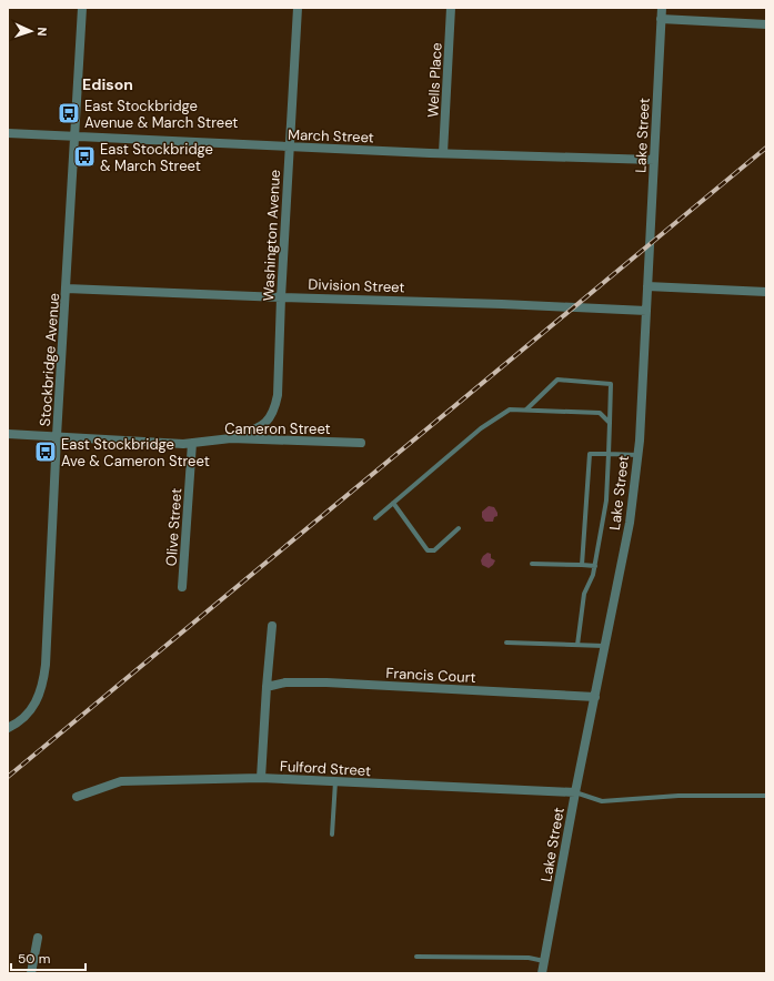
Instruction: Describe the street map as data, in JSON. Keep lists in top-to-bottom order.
{
  "streets": {
    "street": [
      "Wells Place",
      "March Street",
      "Lake Street",
      "Washington Avenue",
      "Division Street",
      "Stockbridge Avenue",
      "Cameron Street",
      "Olive Street",
      "Francis Court",
      "Fulford Street"
    ]
  },
  "crossings": [
    ["Wells Place", "March Street"],
    ["March Street", "Lake Street"],
    ["March Street", "Washington Avenue"],
    ["March Street", "Stockbridge Avenue"],
    ["Lake Street", "Division Street"],
    ["Lake Street", "Francis Court"],
    ["Lake Street", "Fulford Street"],
    ["Washington Avenue", "Division Street"],
    ["Washington Avenue", "Cameron Street"],
    ["Division Street", "Stockbridge Avenue"],
    ["Stockbridge Avenue", "Cameron Street"],
    ["Cameron Street", "Olive Street"]
  ],
  "districts": ["Edison"],
  "places": {
    "bus stop": ["East Stockbridge Avenue & March Street", "East Stockbridge & March Street", "East Stockbridge Ave & Cameron Street"]
  },
  "scale_bar": "50 m",
  "north": "right"
}
